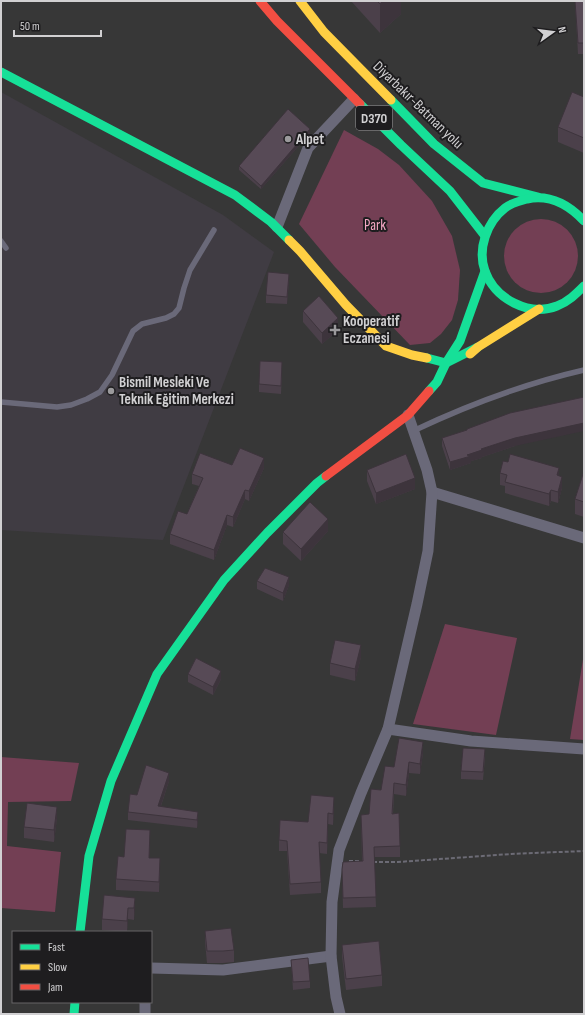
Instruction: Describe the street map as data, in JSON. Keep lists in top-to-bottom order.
{
  "streets": {
    "main road": ["Diyarbakır-Batman yolu", "D370"]
  },
  "parks": ["Park"],
  "places": {
    "other": ["Alpet", "Bismil Mesleki Ve Teknik Eğitim Merkezi"],
    "health": ["Kooperatif Eczanesi"]
  },
  "legend": ["Fast", "Slow", "Jam"],
  "scale_bar": "50 m",
  "north": "right"
}
